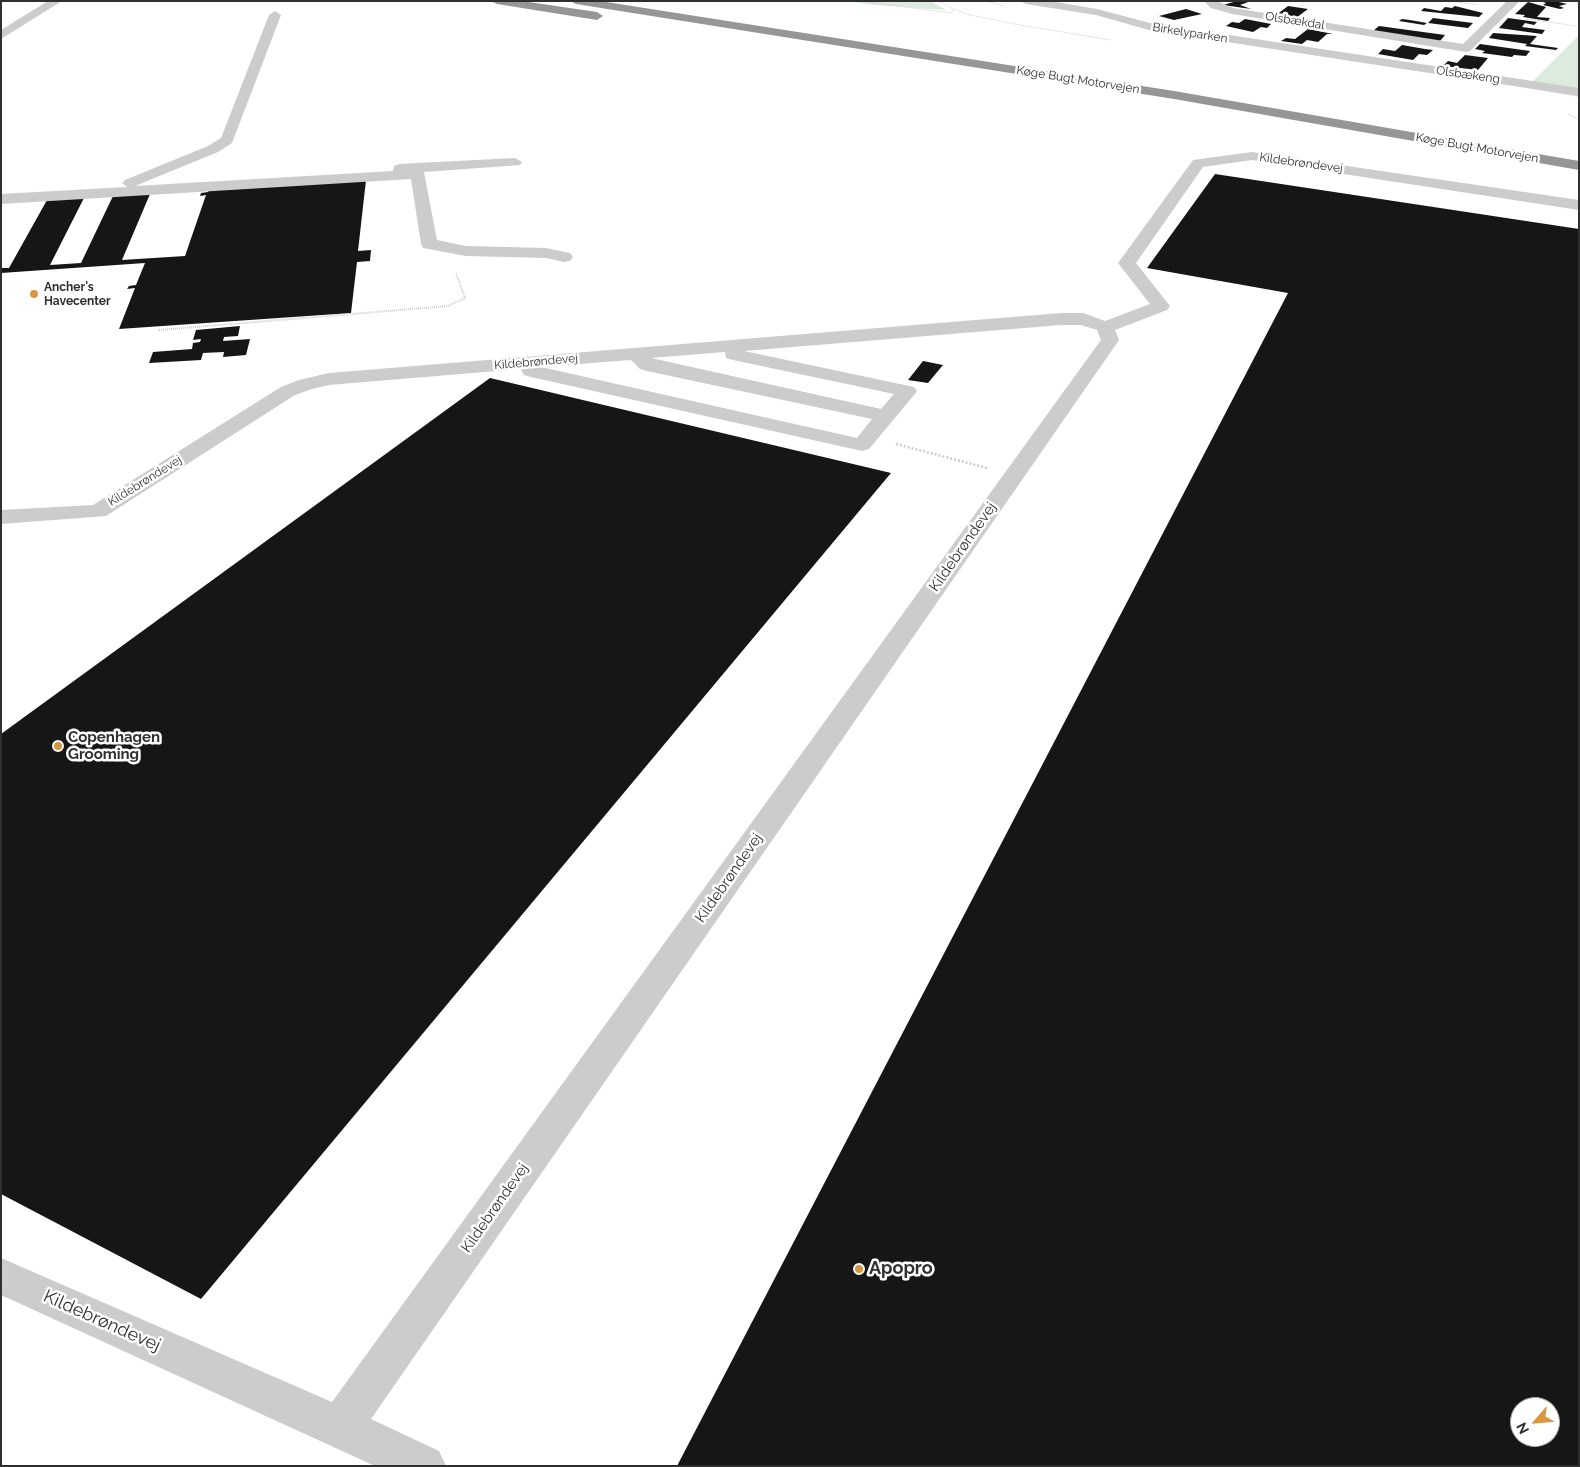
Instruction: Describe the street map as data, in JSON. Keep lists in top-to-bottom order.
{
  "streets": {
    "highway": ["Køge Bugt Motorvejen"],
    "street": [
      "Olsbækdal",
      "Birkelyparken",
      "Olsbækeng",
      "Kildebrøndevej"
    ]
  },
  "crossings": [
    ["Birkelyparken", "Olsbækeng"]
  ],
  "places": ["Ancher's Havecenter", "Copenhagen Grooming", "Apopro"],
  "north": "bottom left"
}
